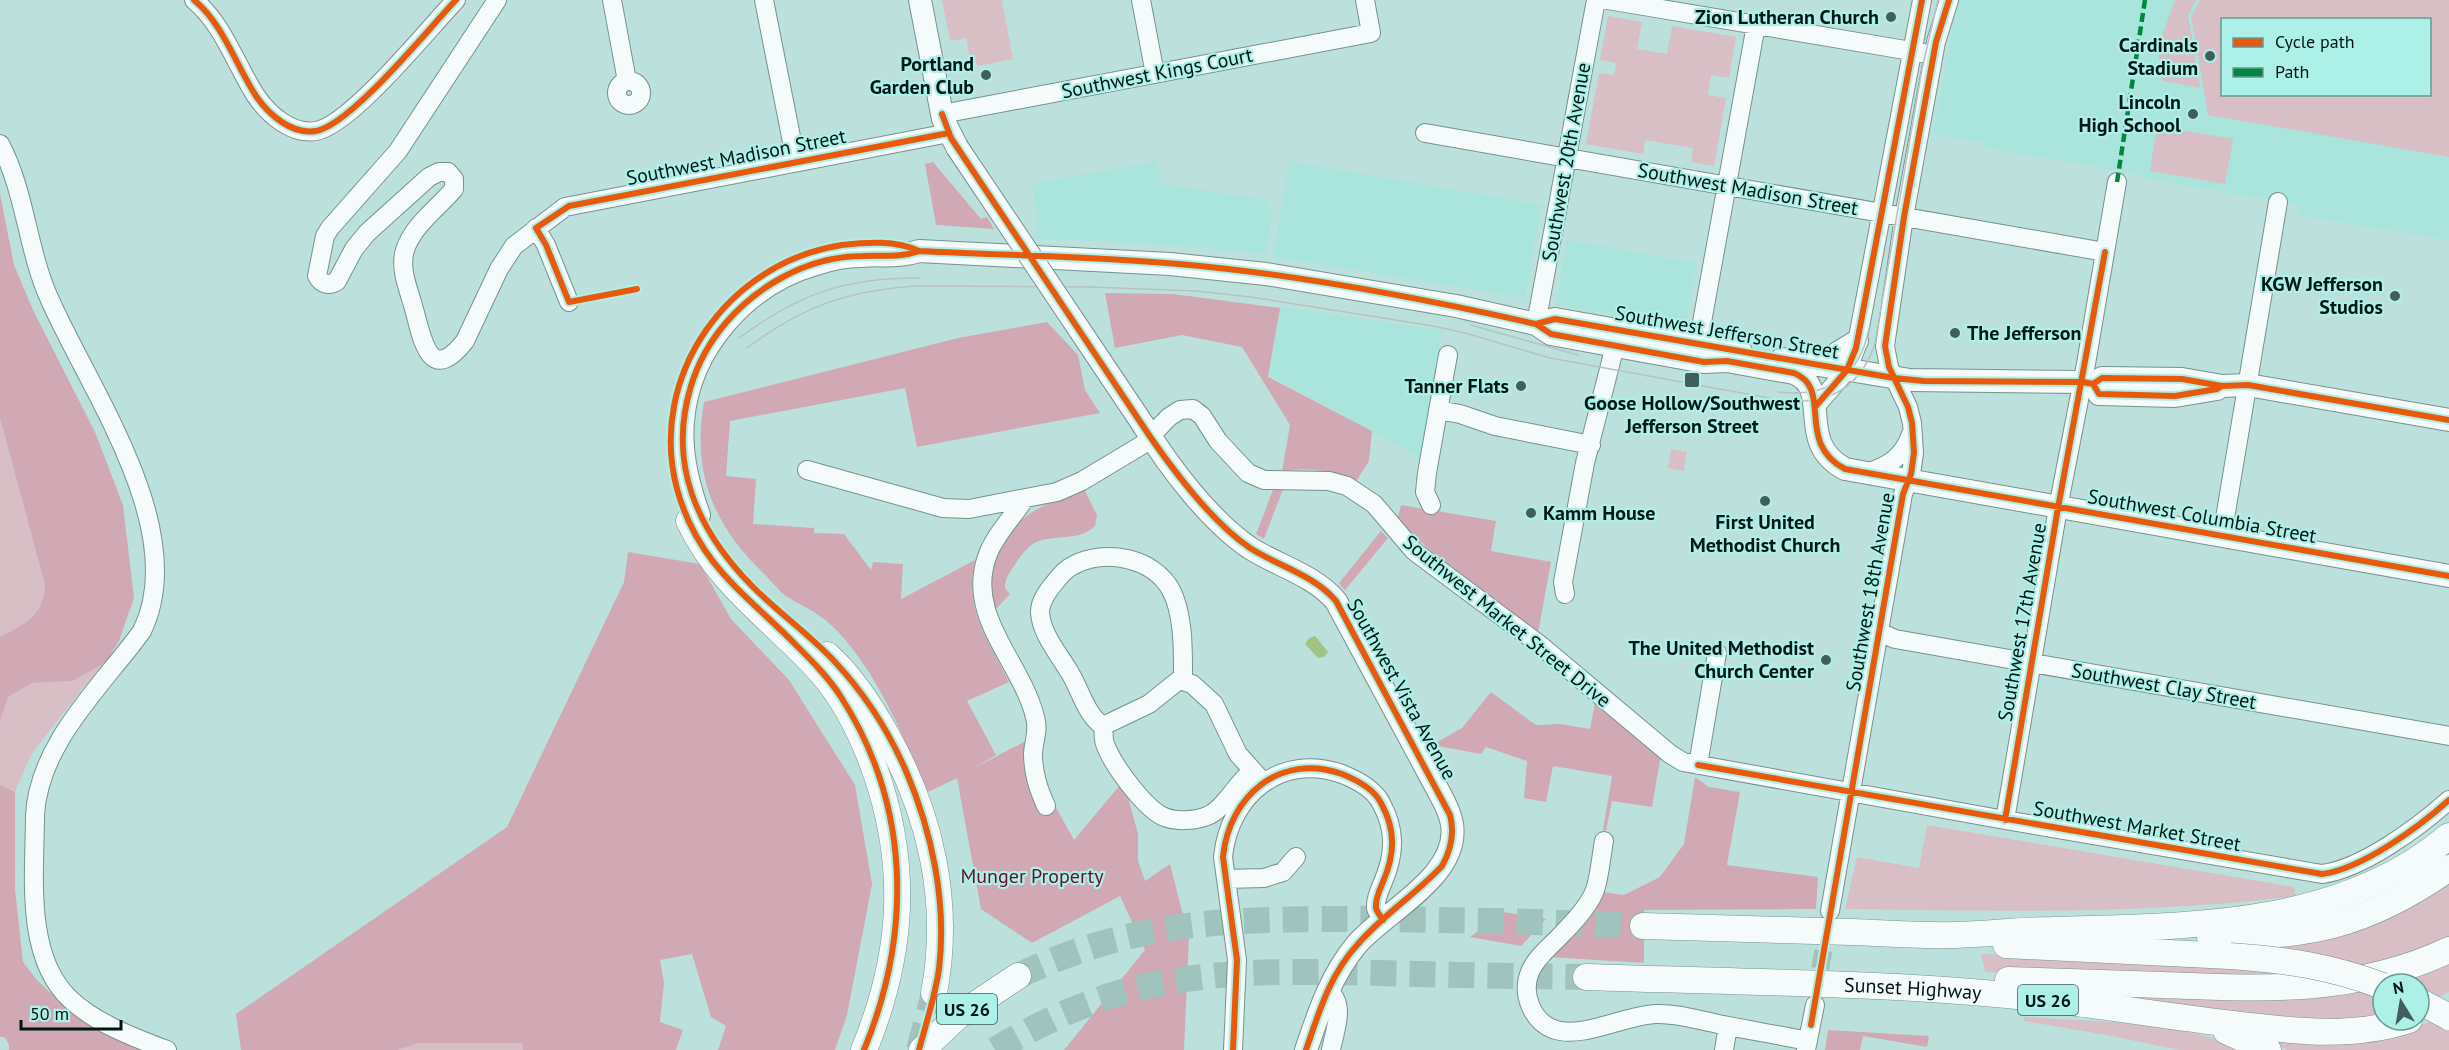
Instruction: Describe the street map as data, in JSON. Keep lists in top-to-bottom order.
{
  "streets": {
    "highway": ["Sunset Highway", "US 26"],
    "main road": ["Southwest Jefferson Street", "Southwest Columbia Street", "Southwest Vista Avenue"],
    "street": [
      "Southwest Kings Court",
      "Southwest Madison Street",
      "Southwest 20th Avenue",
      "Southwest 18th Avenue",
      "Southwest Market Street Drive",
      "Southwest 17th Avenue",
      "Southwest Clay Street",
      "Southwest Market Street"
    ]
  },
  "crossings": [
    ["Southwest Kings Court", "Southwest Madison Street"],
    ["Southwest Kings Court", "Southwest Vista Avenue"],
    ["Southwest Madison Street", "Southwest 20th Avenue"],
    ["Southwest Madison Street", "Southwest 18th Avenue"],
    ["Southwest Madison Street", "Southwest 17th Avenue"],
    ["Southwest Madison Street", "Southwest Vista Avenue"],
    ["Southwest 20th Avenue", "Southwest Jefferson Street"],
    ["Southwest Jefferson Street", "Southwest Columbia Street"],
    ["Southwest Jefferson Street", "Southwest 18th Avenue"],
    ["Southwest Jefferson Street", "Southwest 17th Avenue"],
    ["Southwest Columbia Street", "Southwest 18th Avenue"],
    ["Southwest Columbia Street", "Southwest 17th Avenue"],
    ["Southwest 18th Avenue", "Southwest Clay Street"],
    ["Southwest 18th Avenue", "Southwest Market Street"],
    ["Southwest Market Street Drive", "Southwest Vista Avenue"],
    ["Southwest Market Street Drive", "Southwest Market Street"],
    ["Southwest 17th Avenue", "Southwest Clay Street"],
    ["Southwest 17th Avenue", "Southwest Market Street"],
    ["Sunset Highway", "US 26"]
  ],
  "parks": ["Munger Property"],
  "places": {
    "other": [
      "Zion Lutheran Church",
      "Cardinals Stadium",
      "Portland Garden Club",
      "Lincoln High School",
      "KGW Jefferson Studios",
      "The Jefferson",
      "Tanner Flats",
      "First United Methodist Church",
      "Kamm House",
      "The United Methodist Church Center"
    ],
    "transit": ["Goose Hollow/Southwest Jefferson Street"]
  },
  "legend": ["Cycle path", "Path"],
  "scale_bar": "50 m",
  "north": "top"
}
